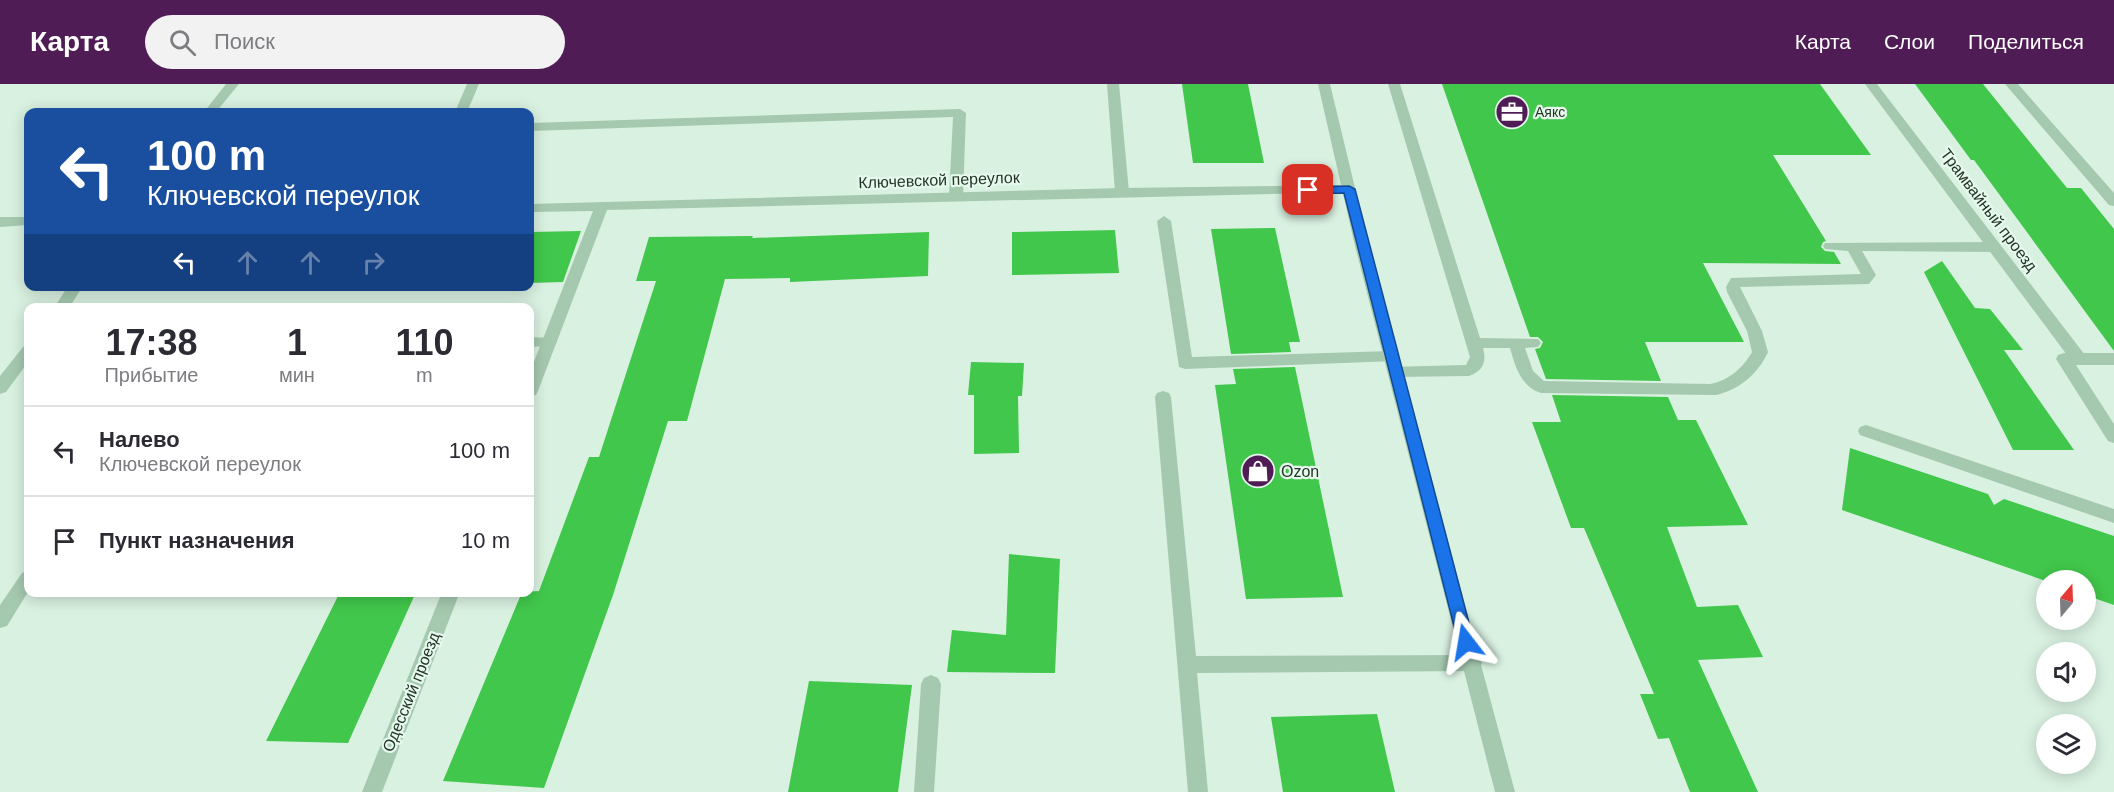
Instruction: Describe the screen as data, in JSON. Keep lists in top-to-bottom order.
{
  "streets": {
    "street": ["Ключевской переулок", "Трамвайный проезд", "Одесский проезд"]
  },
  "places": {
    "office": ["Аякс"],
    "shop": ["Ozon"]
  },
  "north": "top",
  "page": {
    "header": "Карта",
    "search": "Поиск",
    "nav": ["Карта", "Слои", "Поделиться"],
    "turn": ["100 m", "Ключевской переулок"],
    "eta": [
      "17:38",
      "Прибытие",
      "1",
      "мин",
      "110",
      "m"
    ],
    "list": [
      {
        "name": "Налево",
        "note": "Ключевской переулок",
        "value": "100 m"
      },
      {
        "name": "Пункт назначения",
        "value": "10 m"
      }
    ]
  }
}
